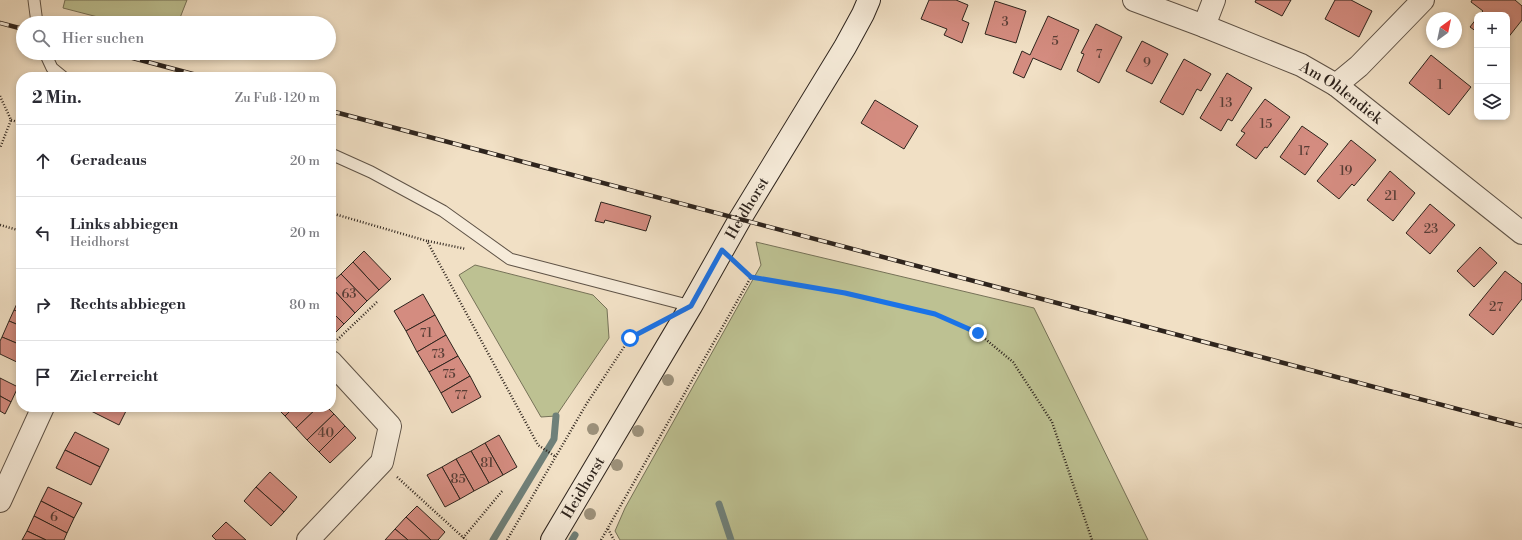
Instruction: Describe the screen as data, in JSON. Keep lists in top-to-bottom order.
{
  "streets": {
    "street": ["Am Ohlendiek", "Heidhorst"]
  },
  "house_numbers": [
    "3",
    "5",
    "7",
    "9",
    "1",
    "13",
    "15",
    "17",
    "19",
    "21",
    "23",
    "63",
    "27",
    "71",
    "73",
    "75",
    "77",
    "40",
    "81",
    "85",
    "6"
  ],
  "north": "top right",
  "page": {
    "map_buttons": ["+", "−"],
    "search": "Hier suchen",
    "heading": ["2 Min.", "Zu Fuß · 120 m"],
    "list": [
      ["Geradeaus", "20 m"],
      ["Links abbiegen", "Heidhorst", "20 m"],
      ["Rechts abbiegen", "80 m"],
      "Ziel erreicht"
    ]
  }
}
